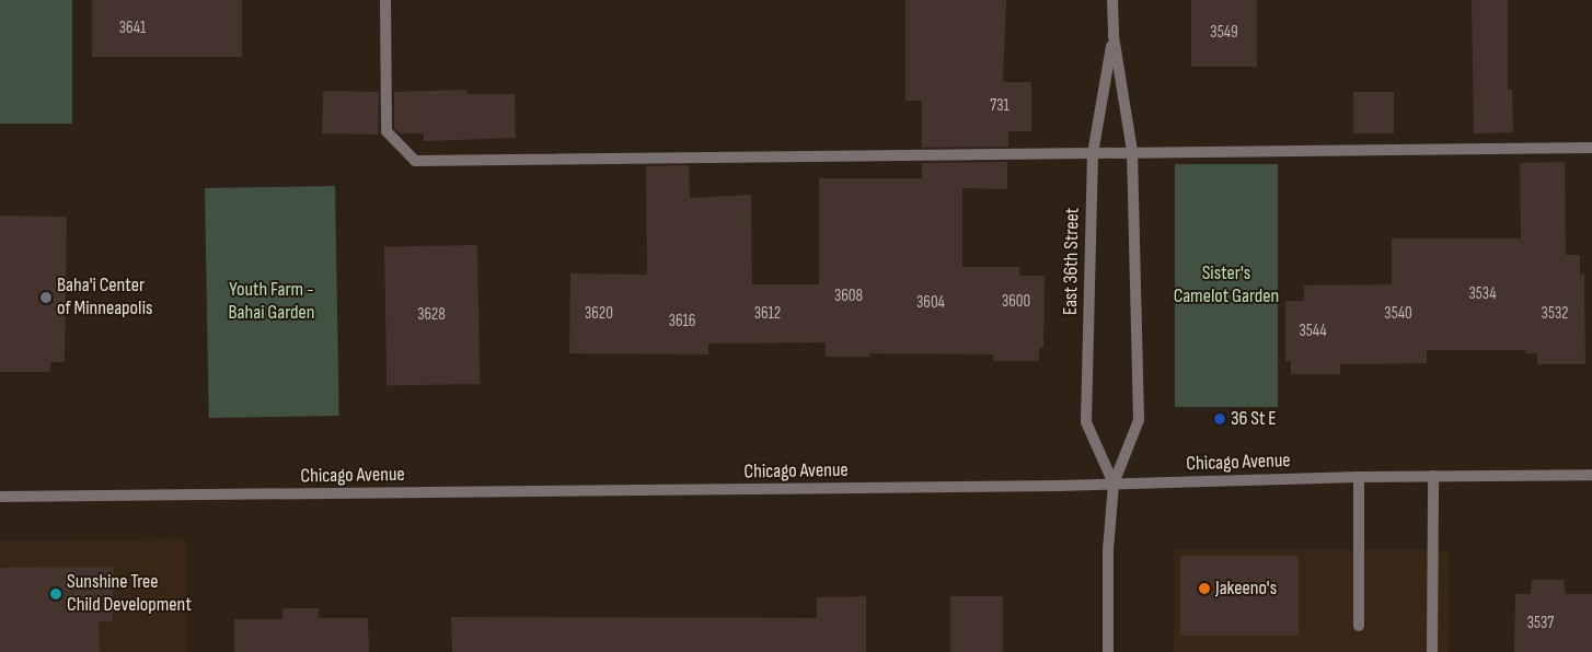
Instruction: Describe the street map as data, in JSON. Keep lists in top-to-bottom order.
{
  "streets": {
    "street": ["East 36th Street", "Chicago Avenue"]
  },
  "crossings": [
    ["East 36th Street", "Chicago Avenue"]
  ],
  "parks": ["Sister's Camelot Garden", "Youth Farm - Bahai Garden"],
  "places": [
    "Baha'i Center of Minneapolis",
    "36 St E",
    "Jakeeno's",
    "Sunshine Tree Child Development"
  ],
  "house_numbers": [
    "3641",
    "3549",
    "731",
    "3534",
    "3608",
    "3600",
    "3604",
    "3620",
    "3612",
    "3540",
    "3532",
    "3628",
    "3616",
    "3544",
    "3537"
  ]
}
